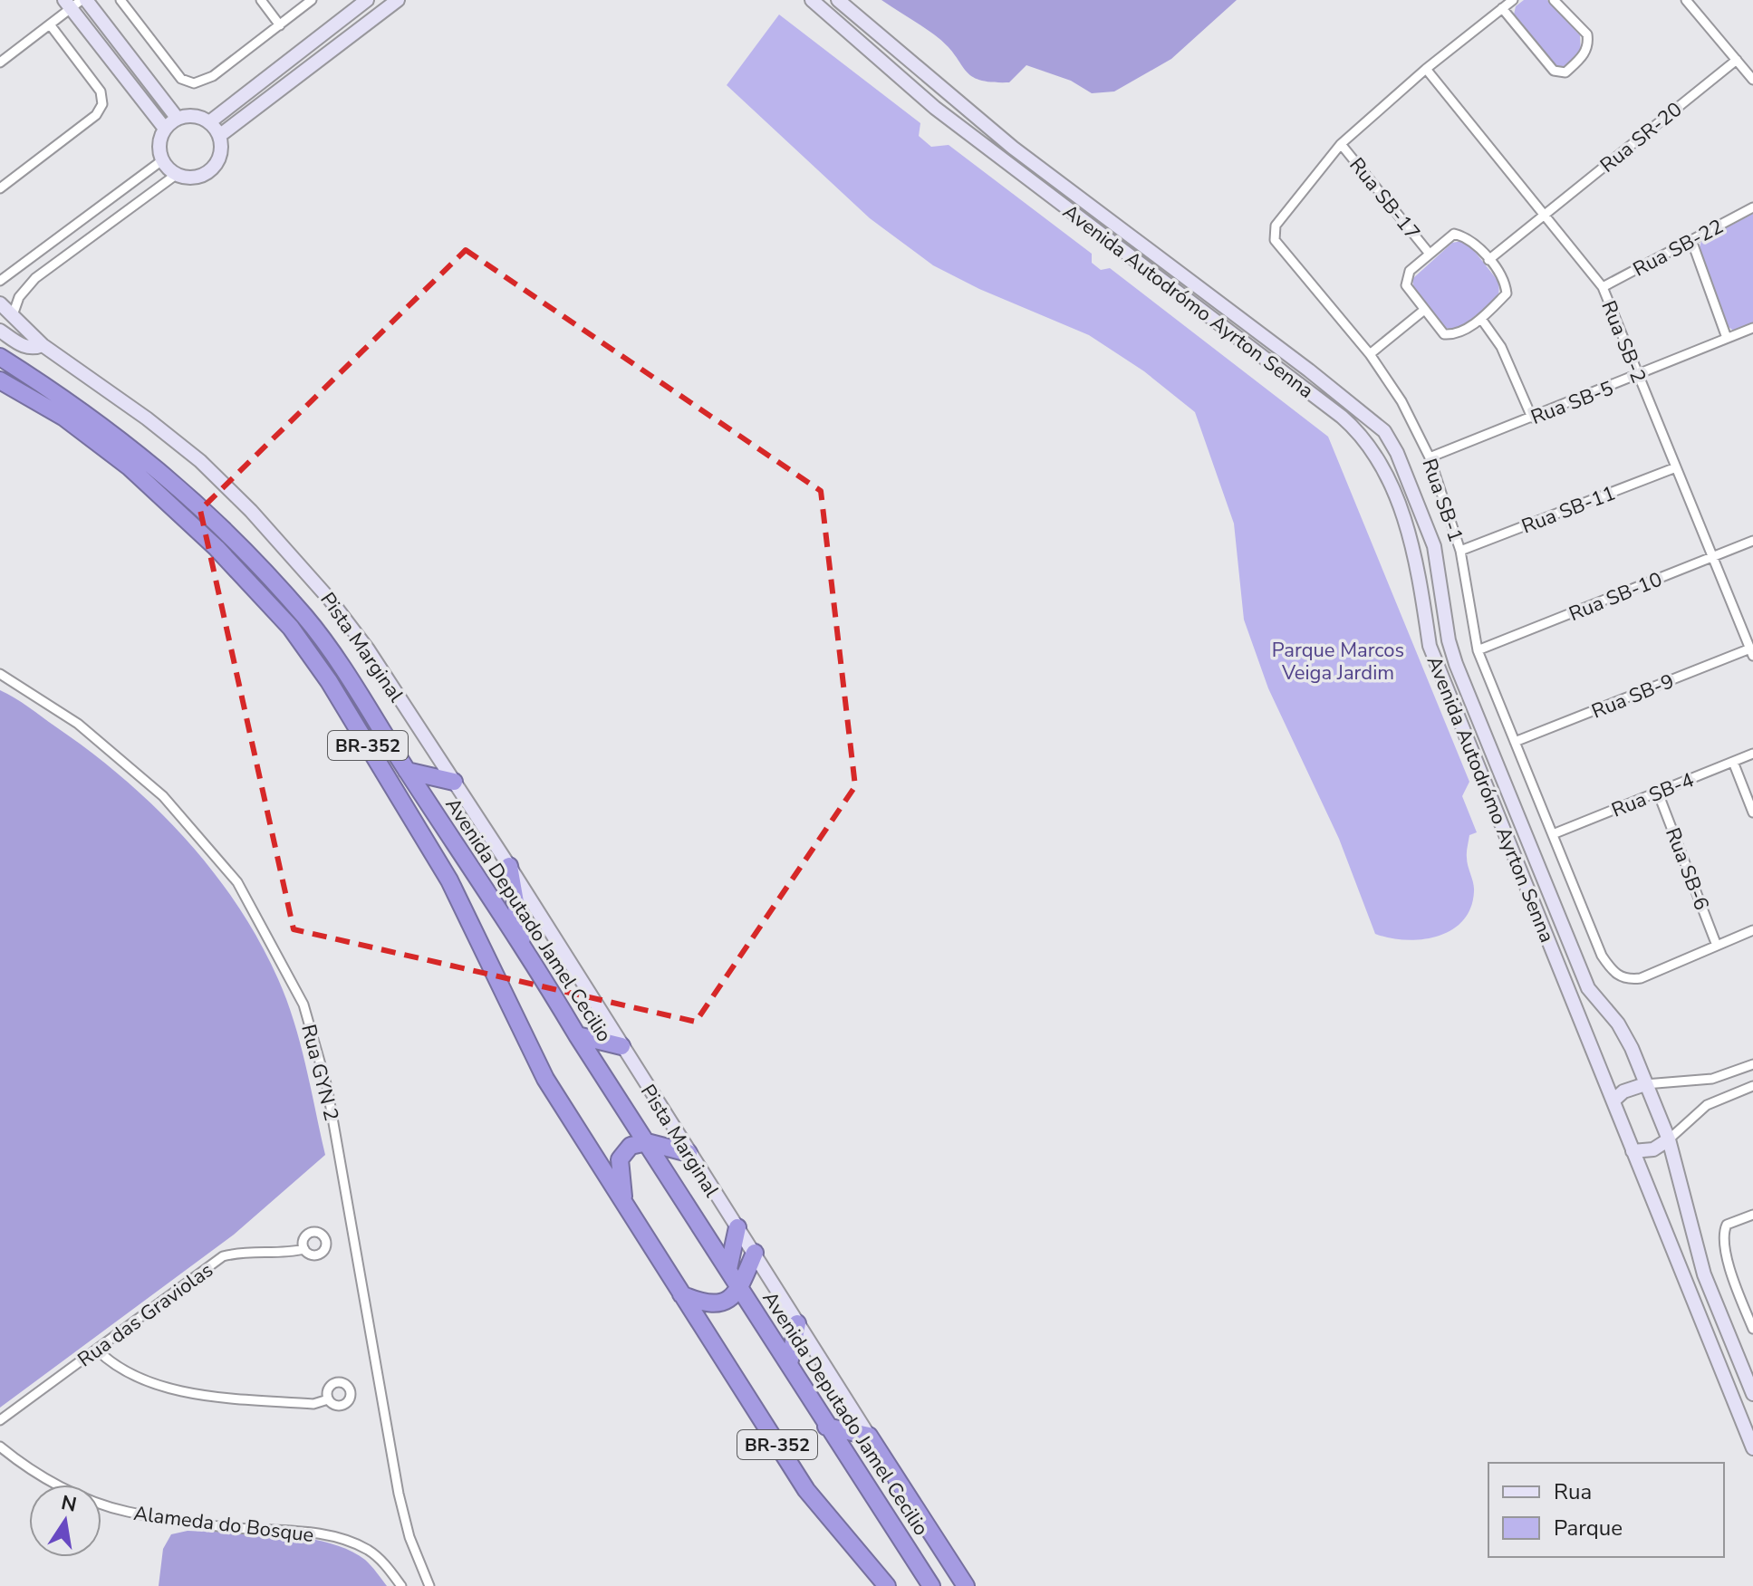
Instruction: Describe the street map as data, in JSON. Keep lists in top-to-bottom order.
{
  "streets": {
    "highway": ["BR-352", "Avenida Deputado Jamel Cecilio"],
    "street": [
      "Rua SR-20",
      "Rua SB-17",
      "Rua SB-22",
      "Avenida Autodrómo Ayrton Senna",
      "Rua SB-2",
      "Rua SB-5",
      "Rua SB-1",
      "Rua SB-11",
      "Rua SB-10",
      "Pista Marginal",
      "Rua SB-9",
      "Rua SB-4",
      "Rua SB-6",
      "Rua GYN 2",
      "Rua das Graviolas",
      "Alameda do Bosque"
    ]
  },
  "crossings": [
    ["Rua SR-20", "Rua SB-17"],
    ["Rua SR-20", "Rua SB-2"],
    ["Rua SB-17", "Rua SB-1"],
    ["Rua SB-22", "Rua SB-2"],
    ["Rua SB-2", "Rua SB-5"],
    ["Rua SB-2", "Rua SB-1"],
    ["Rua SB-2", "Rua SB-11"],
    ["Rua SB-2", "Rua SB-10"],
    ["Rua SB-2", "Rua SB-9"],
    ["Rua SB-5", "Rua SB-1"],
    ["Rua SB-1", "Rua SB-11"],
    ["Rua SB-1", "Rua SB-10"],
    ["Rua SB-1", "Rua SB-9"],
    ["Rua SB-1", "Rua SB-4"],
    ["Rua SB-1", "Rua SB-6"],
    ["Rua SB-4", "Rua SB-6"]
  ],
  "parks": ["Parque Marcos Veiga Jardim"],
  "legend": ["Rua", "Parque"],
  "north": "top"
}
